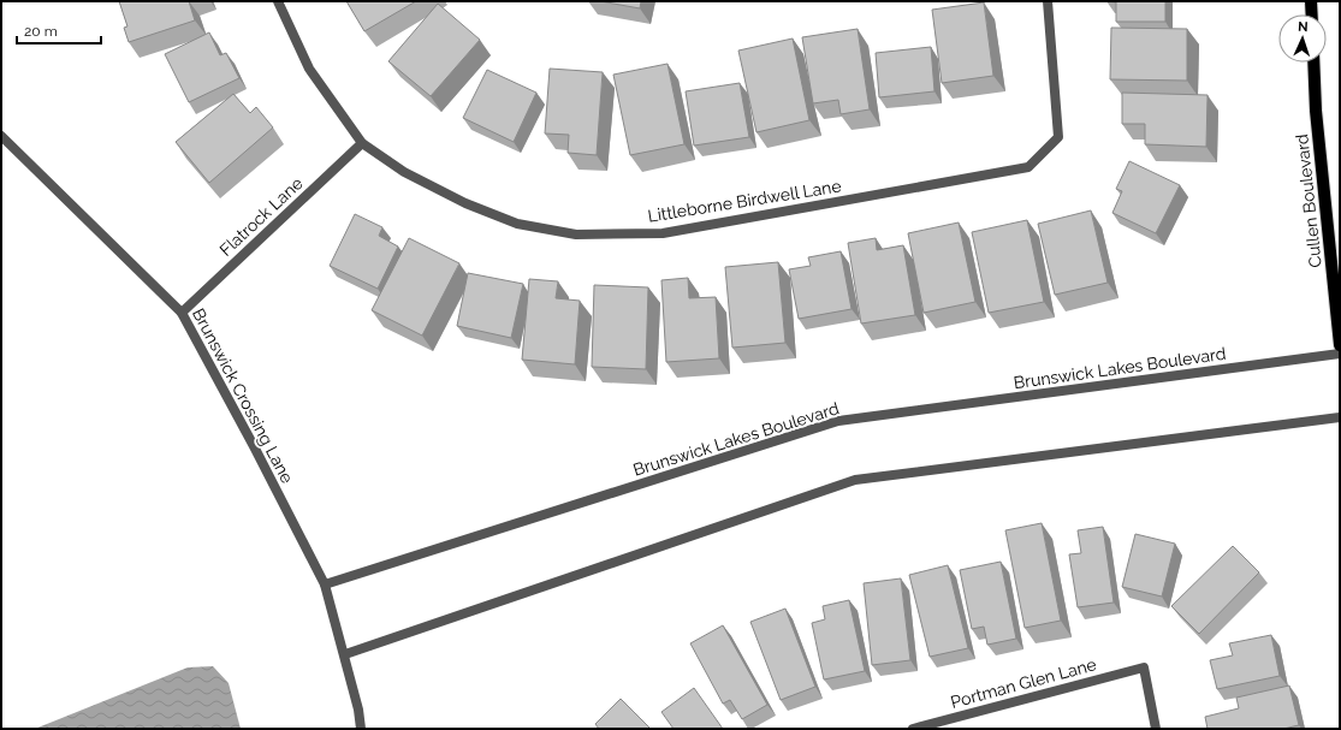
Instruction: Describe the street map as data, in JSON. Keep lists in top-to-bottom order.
{
  "streets": {
    "main road": ["Cullen Boulevard"],
    "street": [
      "Littleborne Birdwell Lane",
      "Flatrock Lane",
      "Brunswick Lakes Boulevard",
      "Brunswick Crossing Lane",
      "Portman Glen Lane"
    ]
  },
  "crossings": [
    ["Littleborne Birdwell Lane", "Flatrock Lane"],
    ["Flatrock Lane", "Brunswick Crossing Lane"],
    ["Brunswick Lakes Boulevard", "Brunswick Crossing Lane"]
  ],
  "scale_bar": "20 m",
  "north": "top"
}
